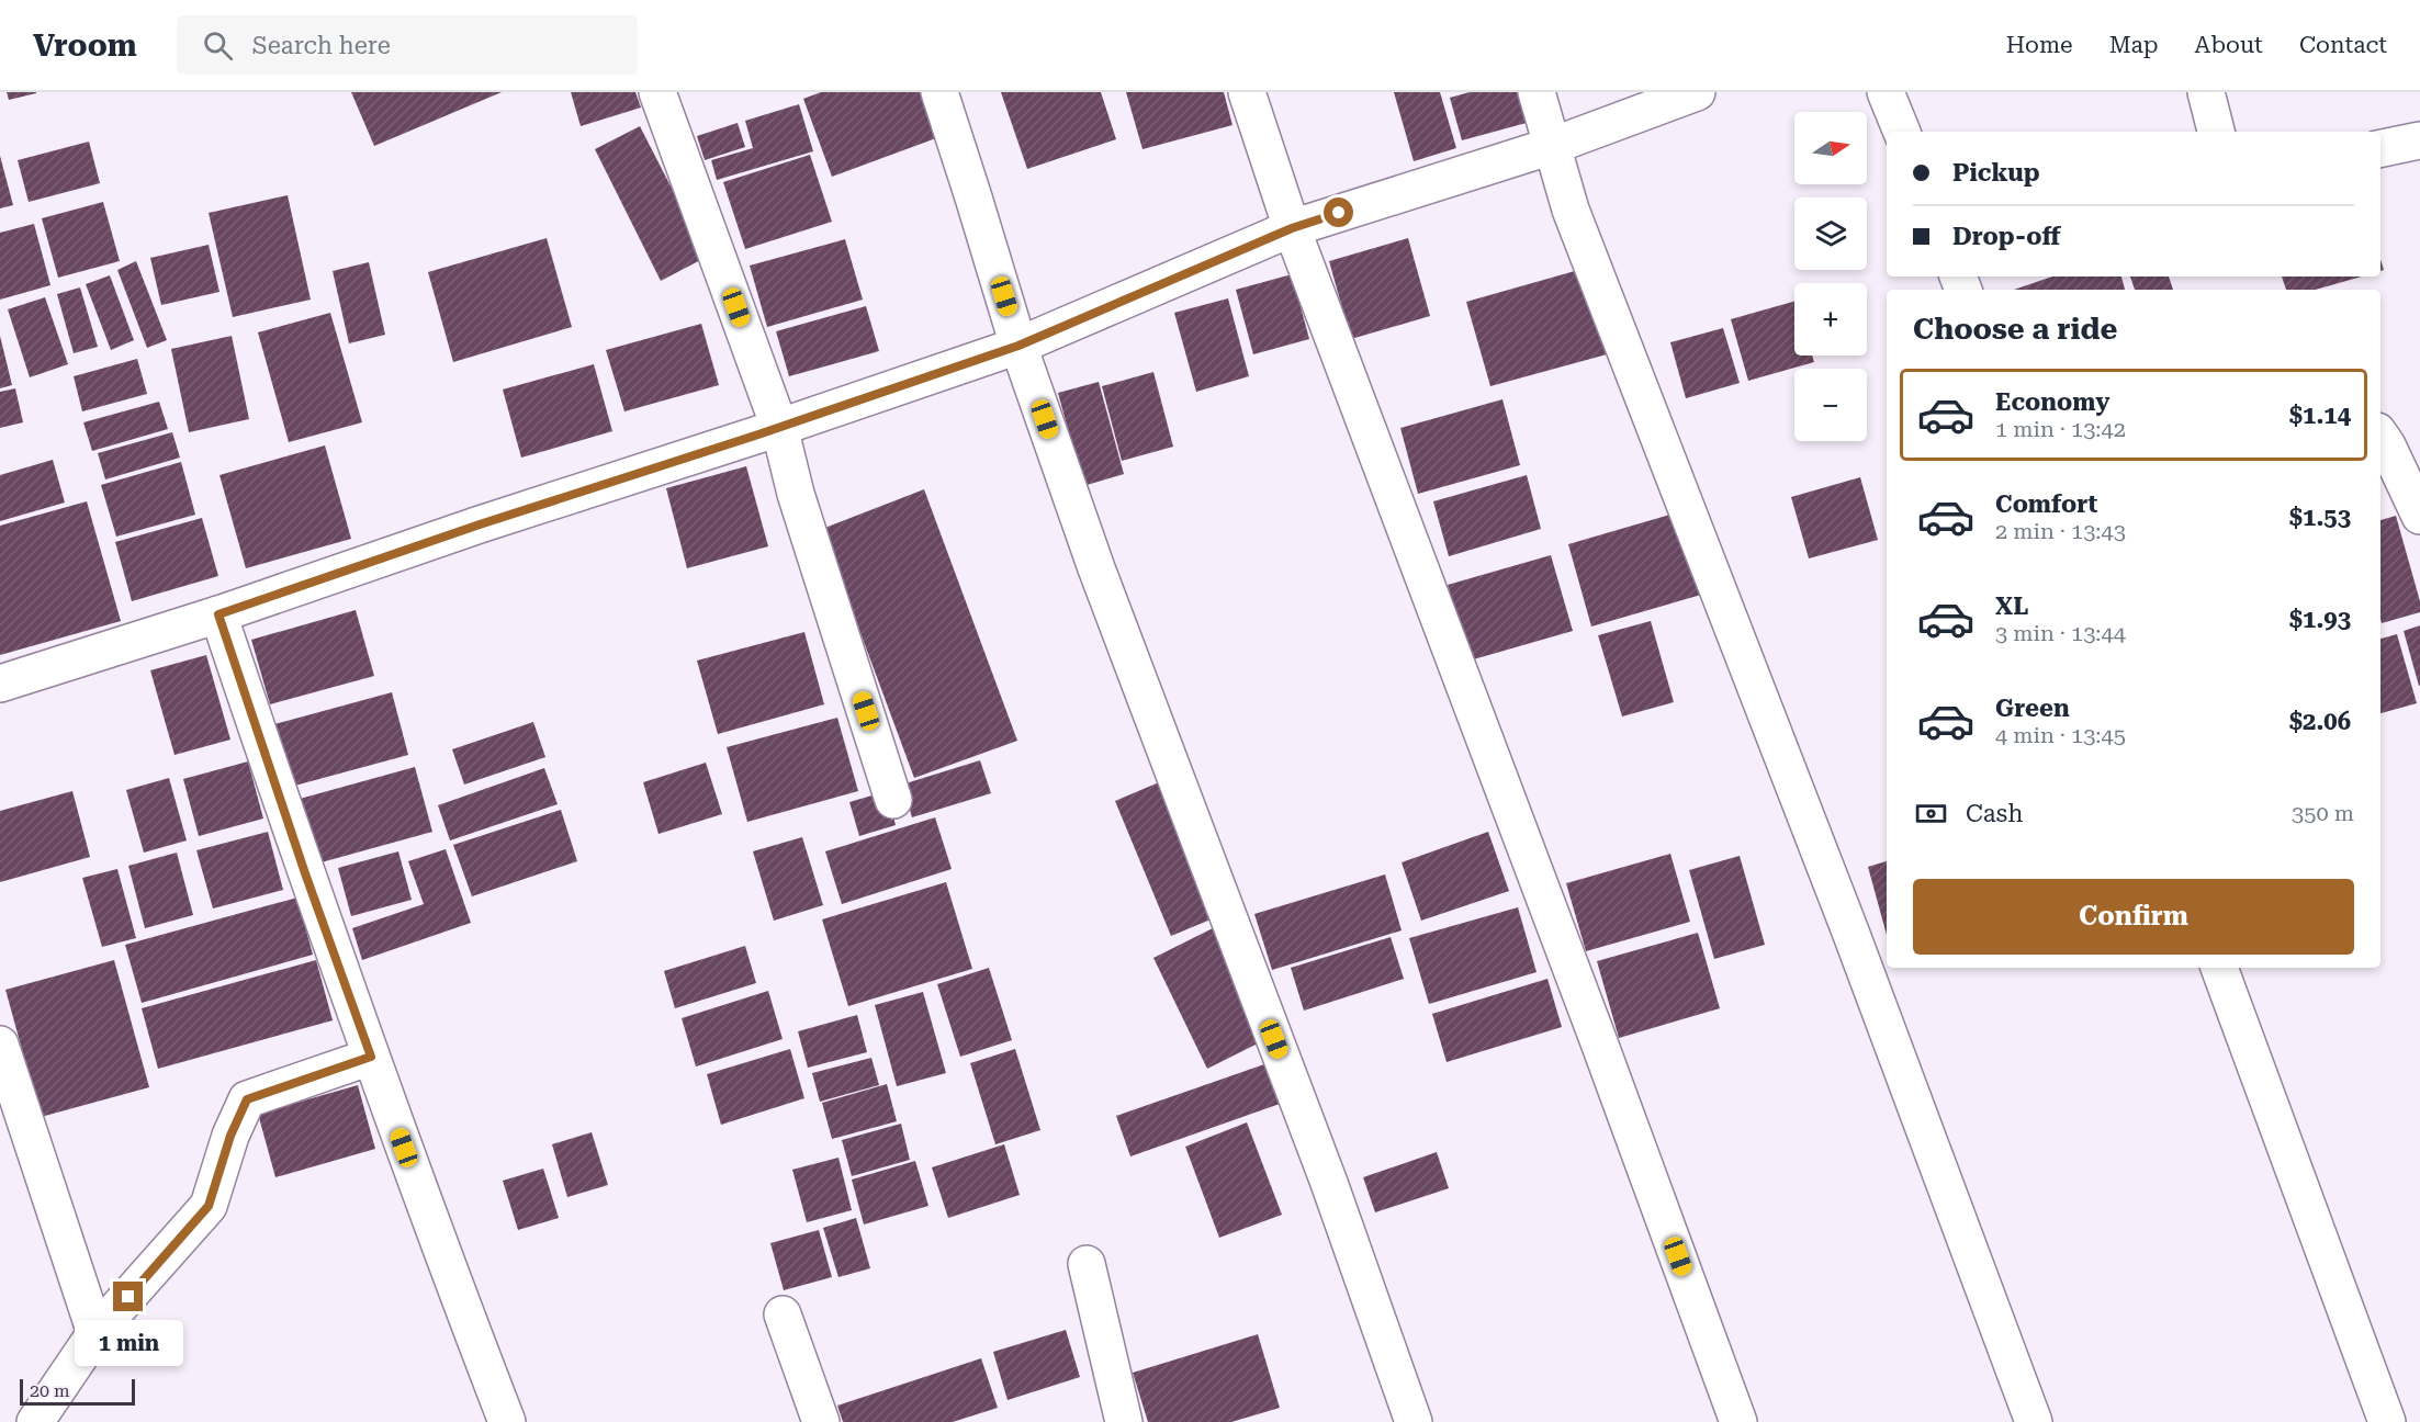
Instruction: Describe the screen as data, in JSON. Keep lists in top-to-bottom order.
{
  "scale_bar": "20 m",
  "north": "right",
  "page": {
    "header": "Vroom",
    "search": "Search here",
    "nav": [
      "Home",
      "Map",
      "About",
      "Contact"
    ],
    "map_buttons": ["+", "−"],
    "banner": ["Pickup", "Drop-off"],
    "heading": "Choose a ride",
    "list": [
      {
        "name": "Economy",
        "note": "1 min · 13:42",
        "value": "$1.14"
      },
      {
        "name": "Comfort",
        "note": "2 min · 13:43",
        "value": "$1.53"
      },
      {
        "name": "XL",
        "note": "3 min · 13:44",
        "value": "$1.93"
      },
      {
        "name": "Green",
        "note": "4 min · 13:45",
        "value": "$2.06"
      }
    ],
    "pay": ["Cash", "350 m"],
    "buttons": "Confirm",
    "bubble": "1 min",
    "scale": "20 m"
  }
}
